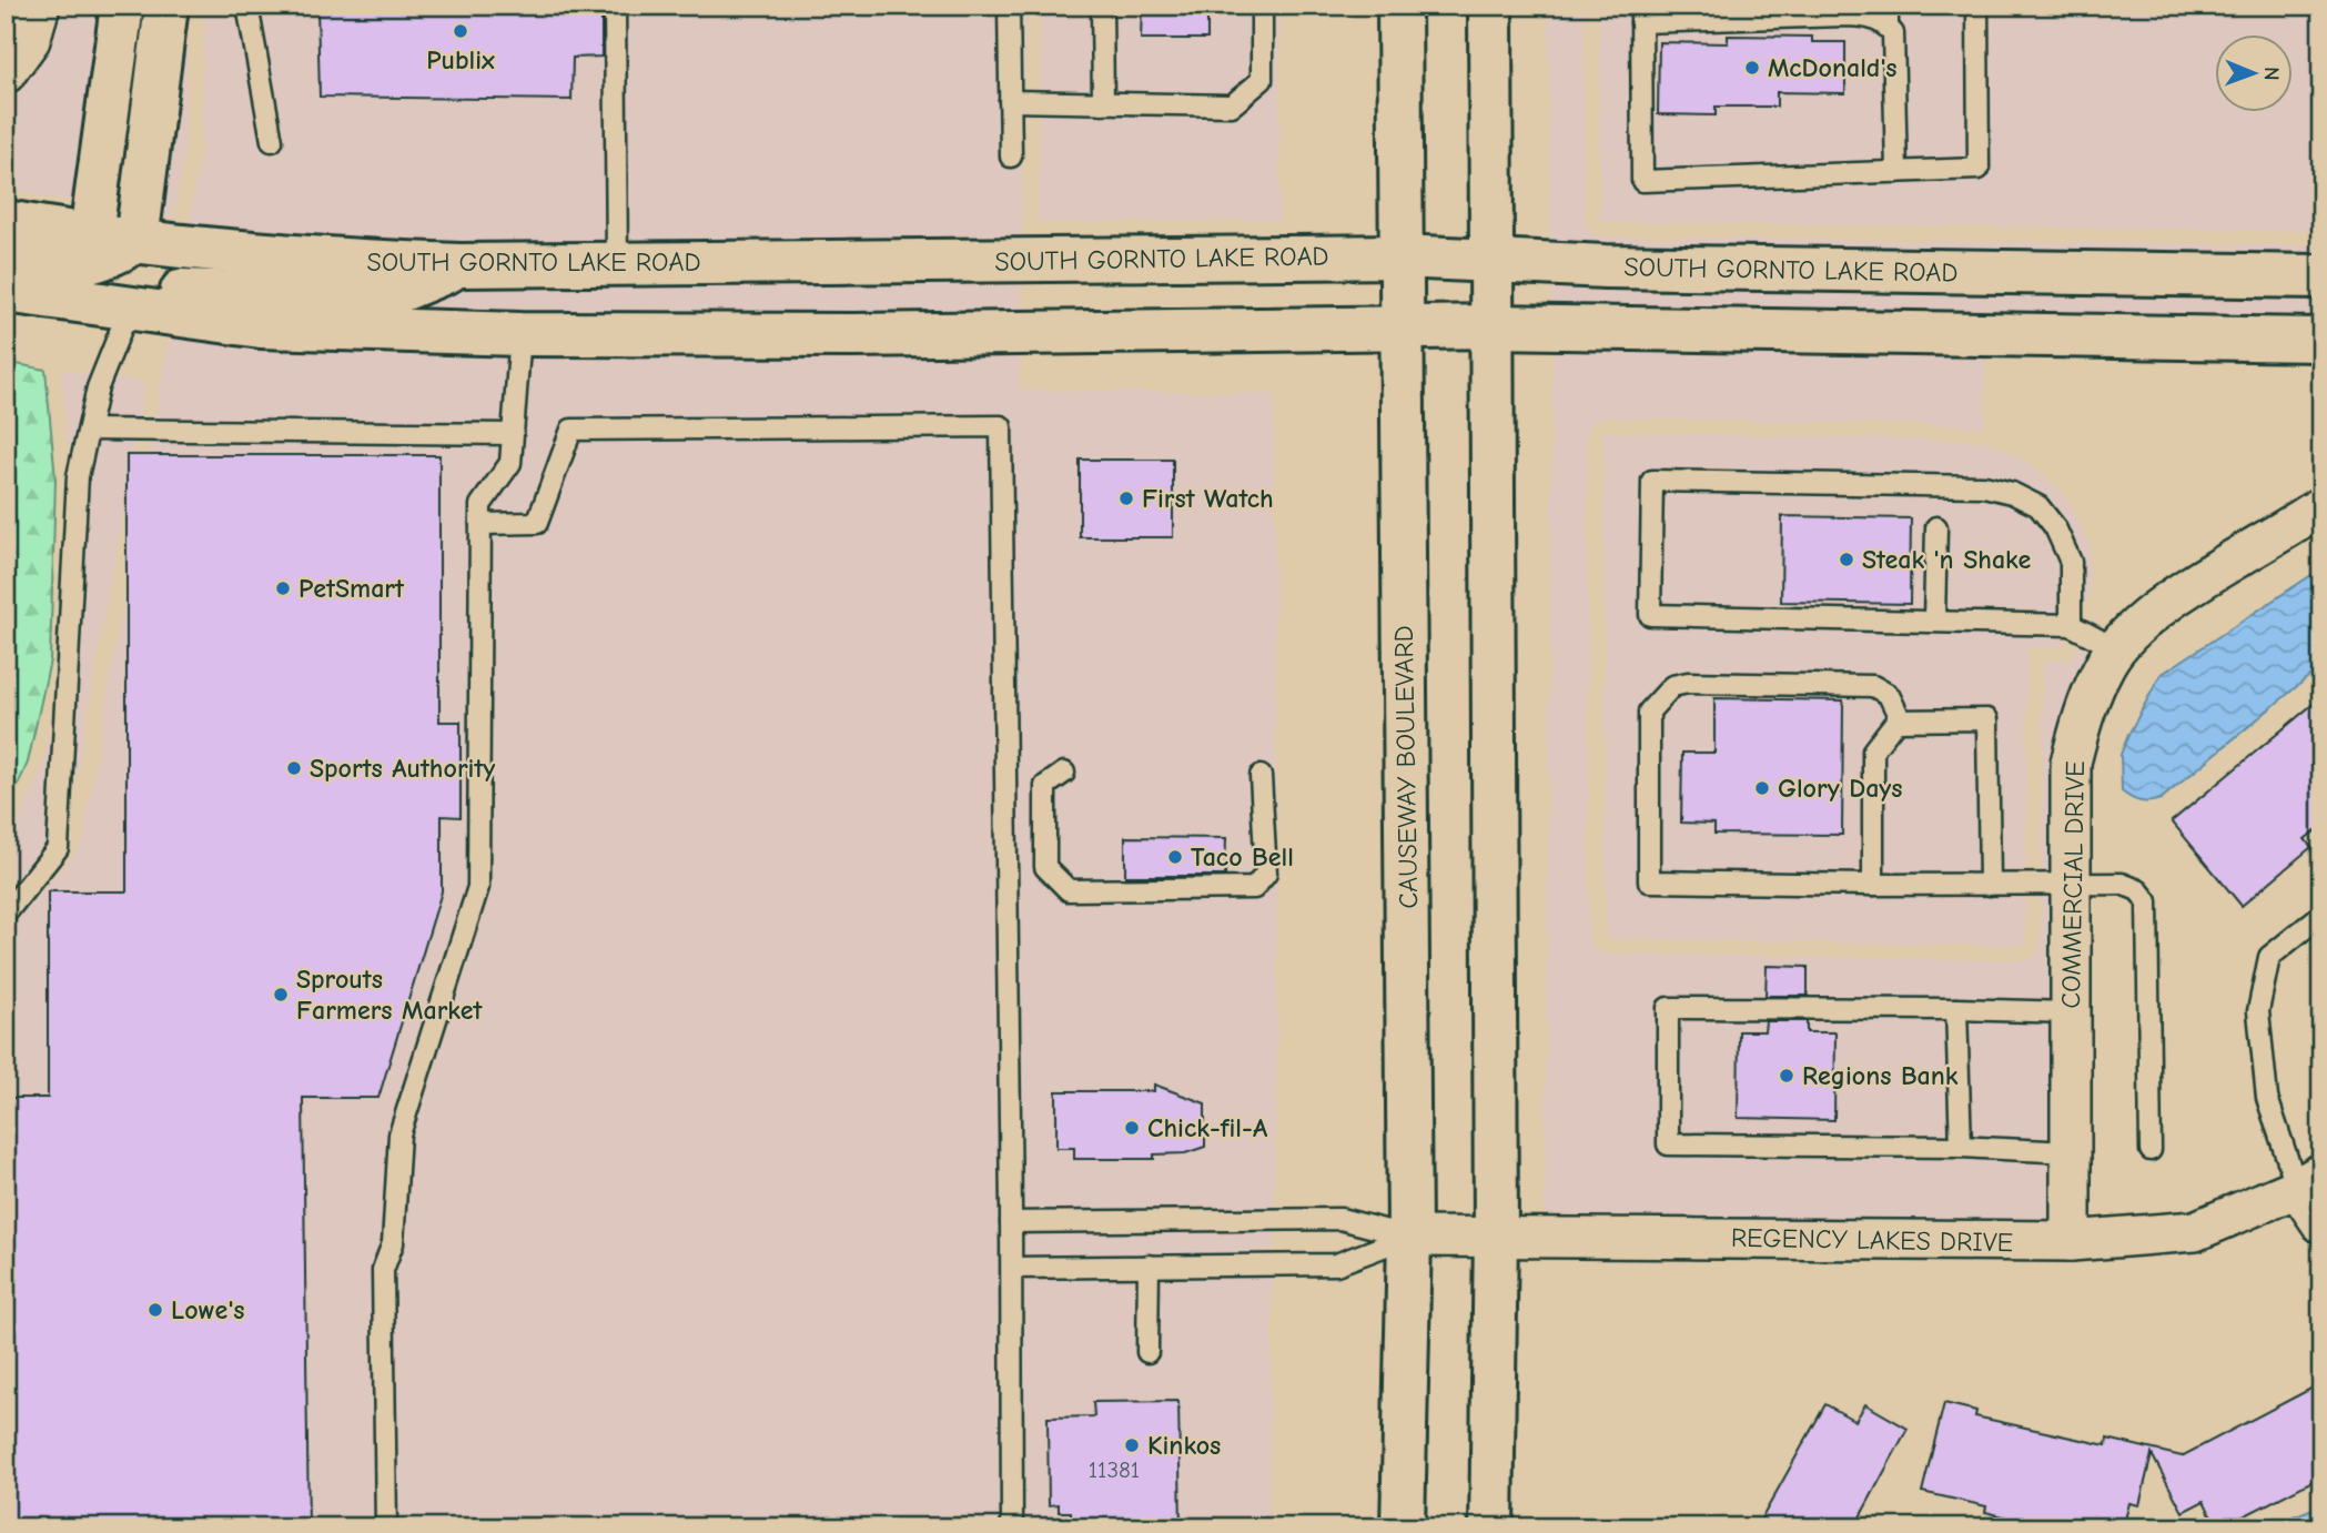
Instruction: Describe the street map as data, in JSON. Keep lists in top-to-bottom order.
{
  "streets": {
    "street": [
      "SOUTH GORNTO LAKE ROAD",
      "CAUSEWAY BOULEVARD",
      "COMMERCIAL DRIVE",
      "REGENCY LAKES DRIVE"
    ]
  },
  "crossings": [
    ["SOUTH GORNTO LAKE ROAD", "CAUSEWAY BOULEVARD"],
    ["CAUSEWAY BOULEVARD", "REGENCY LAKES DRIVE"],
    ["COMMERCIAL DRIVE", "REGENCY LAKES DRIVE"]
  ],
  "places": [
    "Publix",
    "McDonald's",
    "First Watch",
    "Steak 'n Shake",
    "PetSmart",
    "Sports Authority",
    "Glory Days",
    "Taco Bell",
    "Sprouts Farmers Market",
    "Regions Bank",
    "Chick-fil-A",
    "Lowe's",
    "Kinkos"
  ],
  "house_numbers": ["11381"],
  "north": "right"
}
